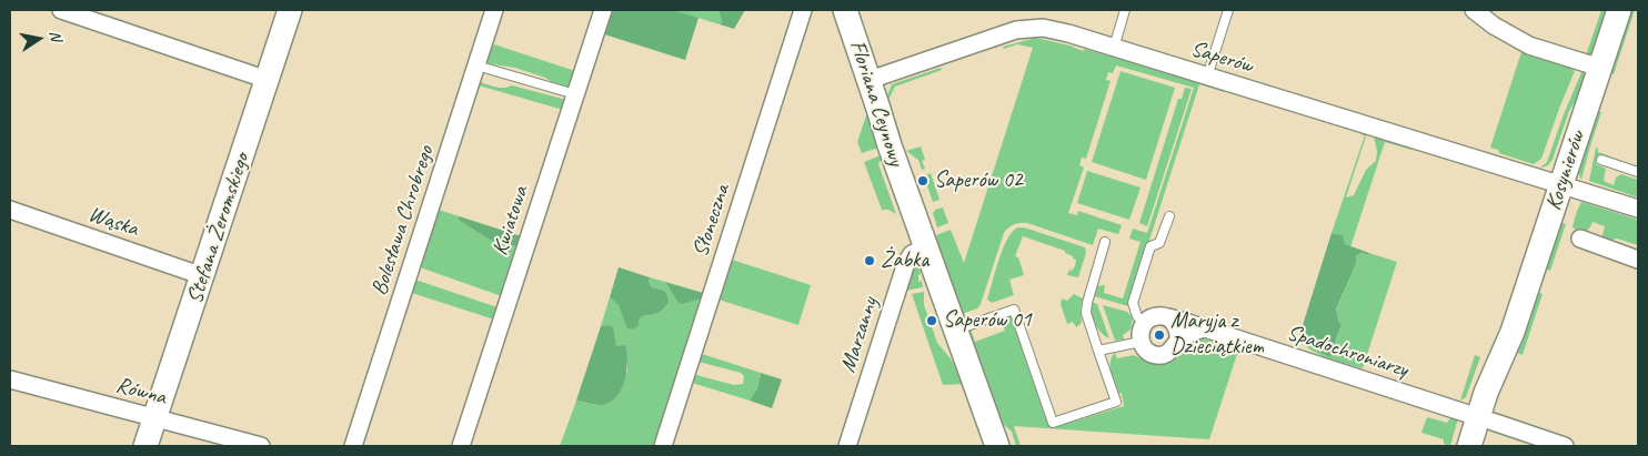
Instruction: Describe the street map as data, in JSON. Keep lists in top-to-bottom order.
{
  "streets": {
    "street": [
      "Saperów",
      "Floriana Ceynowy",
      "Kosynierów",
      "Bolesława Chrobrego",
      "Kwiatowa",
      "Słoneczna",
      "Wąska",
      "Stefana Żeromskiego",
      "Marzanny",
      "Spadochroniarzy",
      "Równa"
    ]
  },
  "crossings": [
    ["Saperów", "Floriana Ceynowy"],
    ["Saperów", "Kosynierów"],
    ["Floriana Ceynowy", "Marzanny"],
    ["Kosynierów", "Spadochroniarzy"],
    ["Wąska", "Stefana Żeromskiego"],
    ["Stefana Żeromskiego", "Równa"]
  ],
  "places": [
    "Saperów 02",
    "Żabka",
    "Saperów 01",
    "Maryja z Dzieciątkiem"
  ],
  "north": "right"
}
